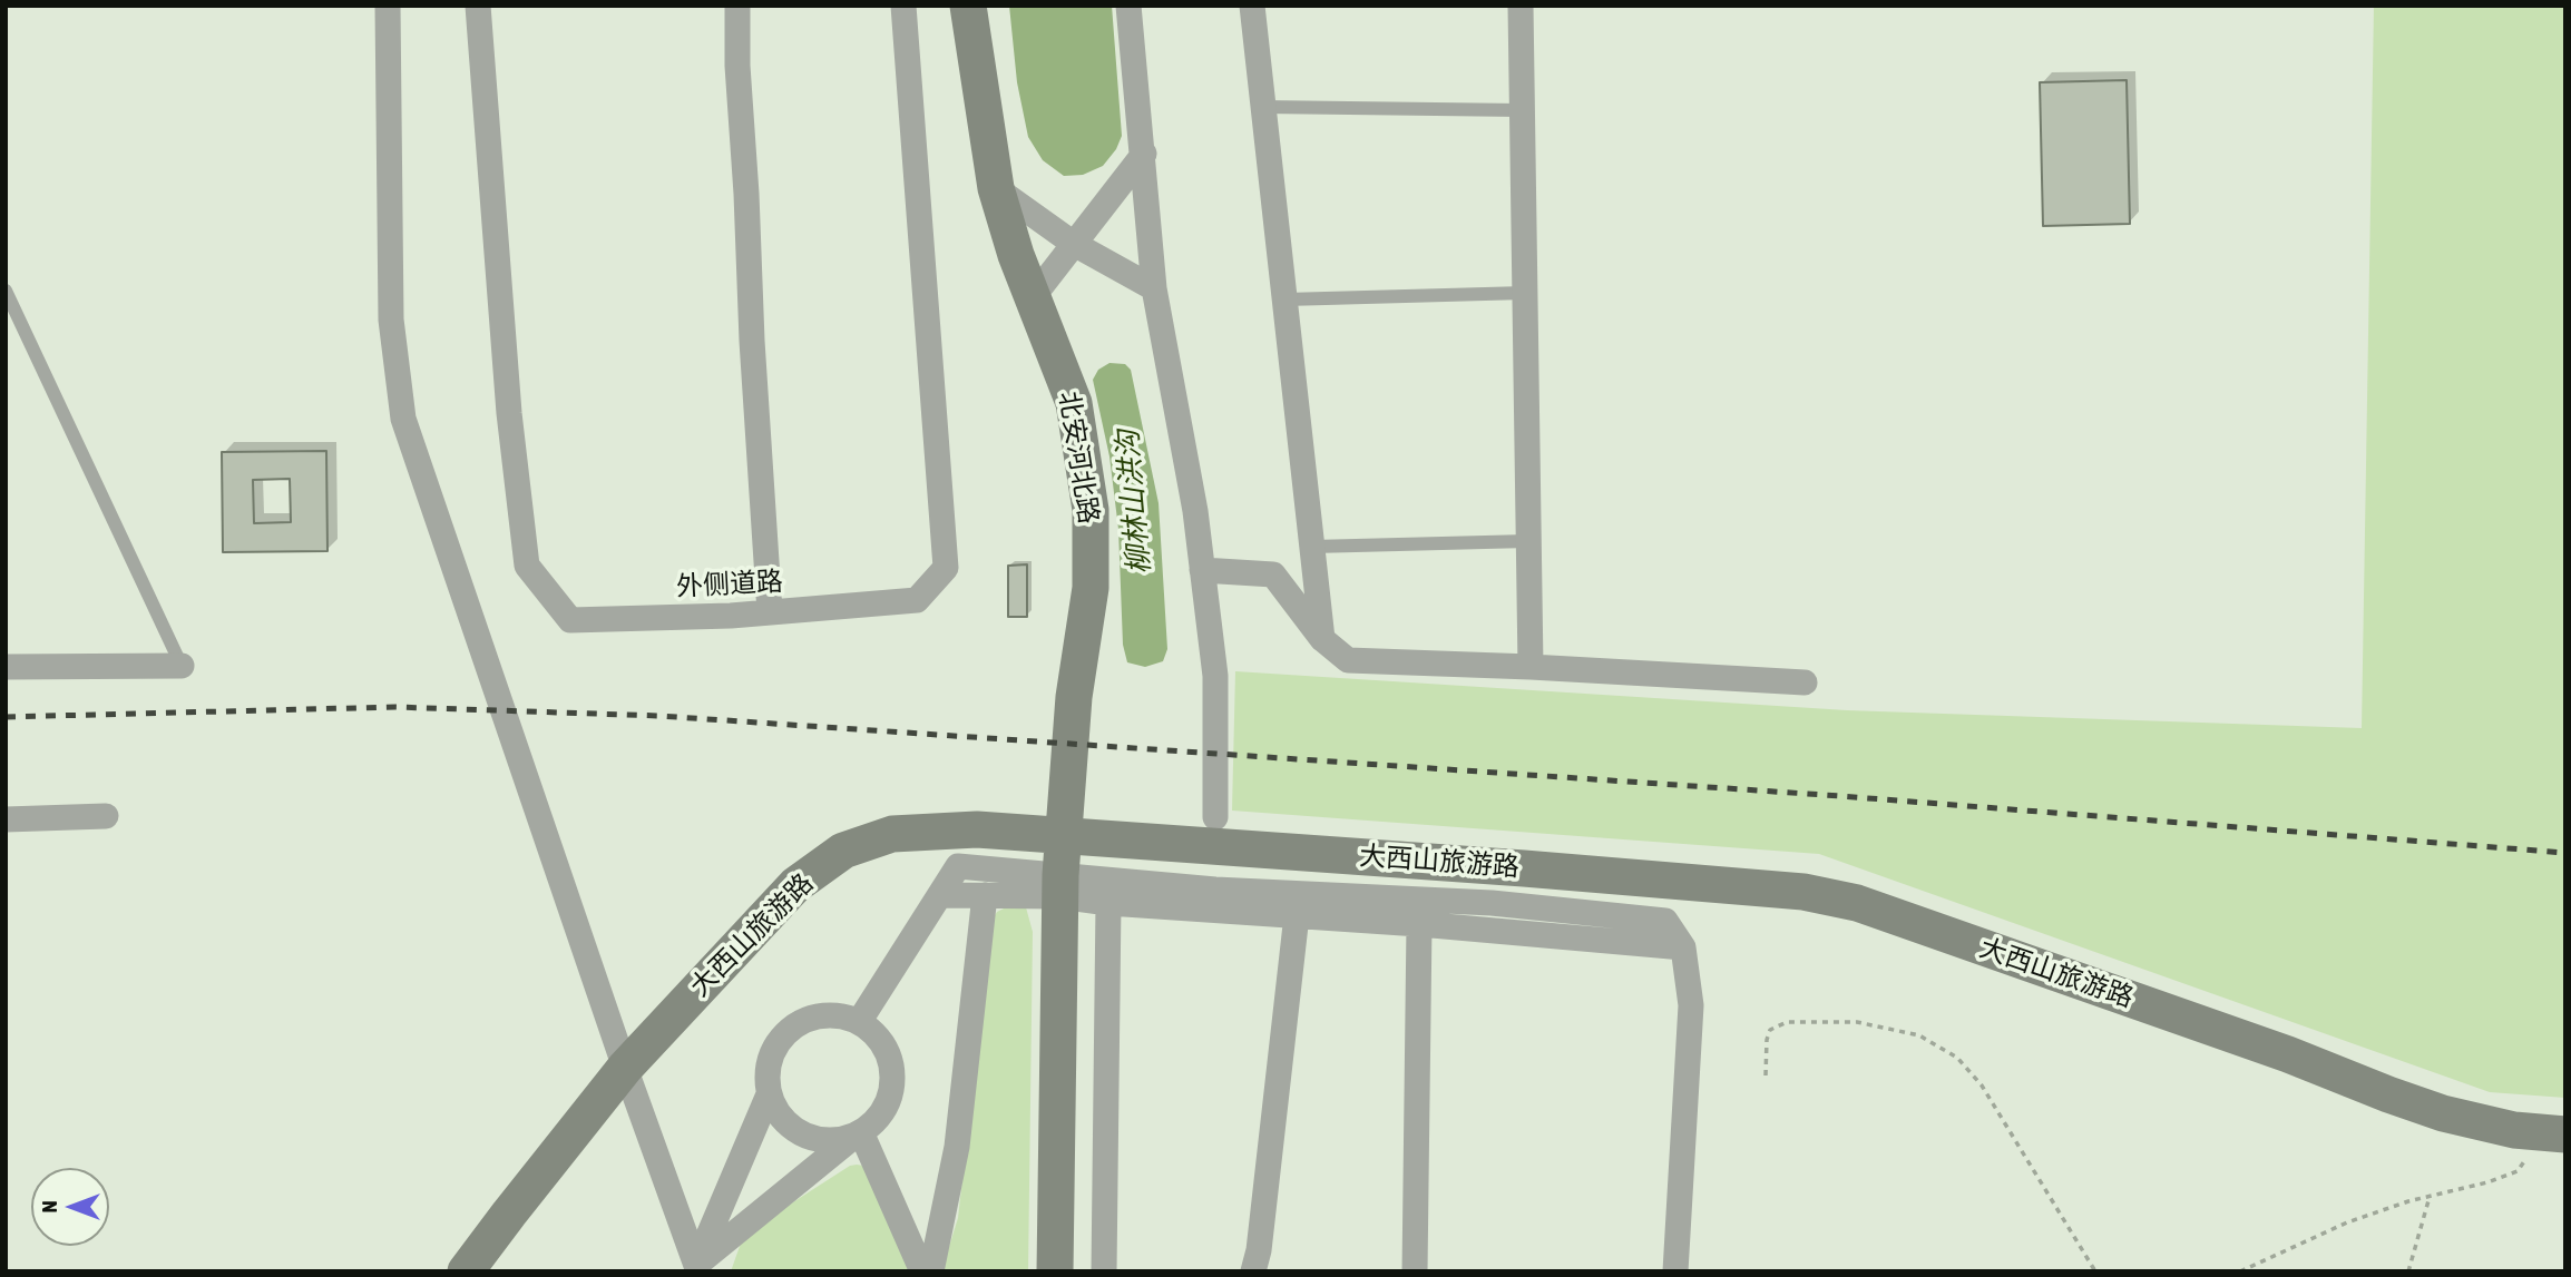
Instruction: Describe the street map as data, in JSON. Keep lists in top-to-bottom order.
{
  "streets": {
    "street": ["北安河北路", "外侧道路", "大西山旅游路"]
  },
  "crossings": [
    ["北安河北路", "大西山旅游路"]
  ],
  "water": ["柳林山洪沟"],
  "north": "left"
}
